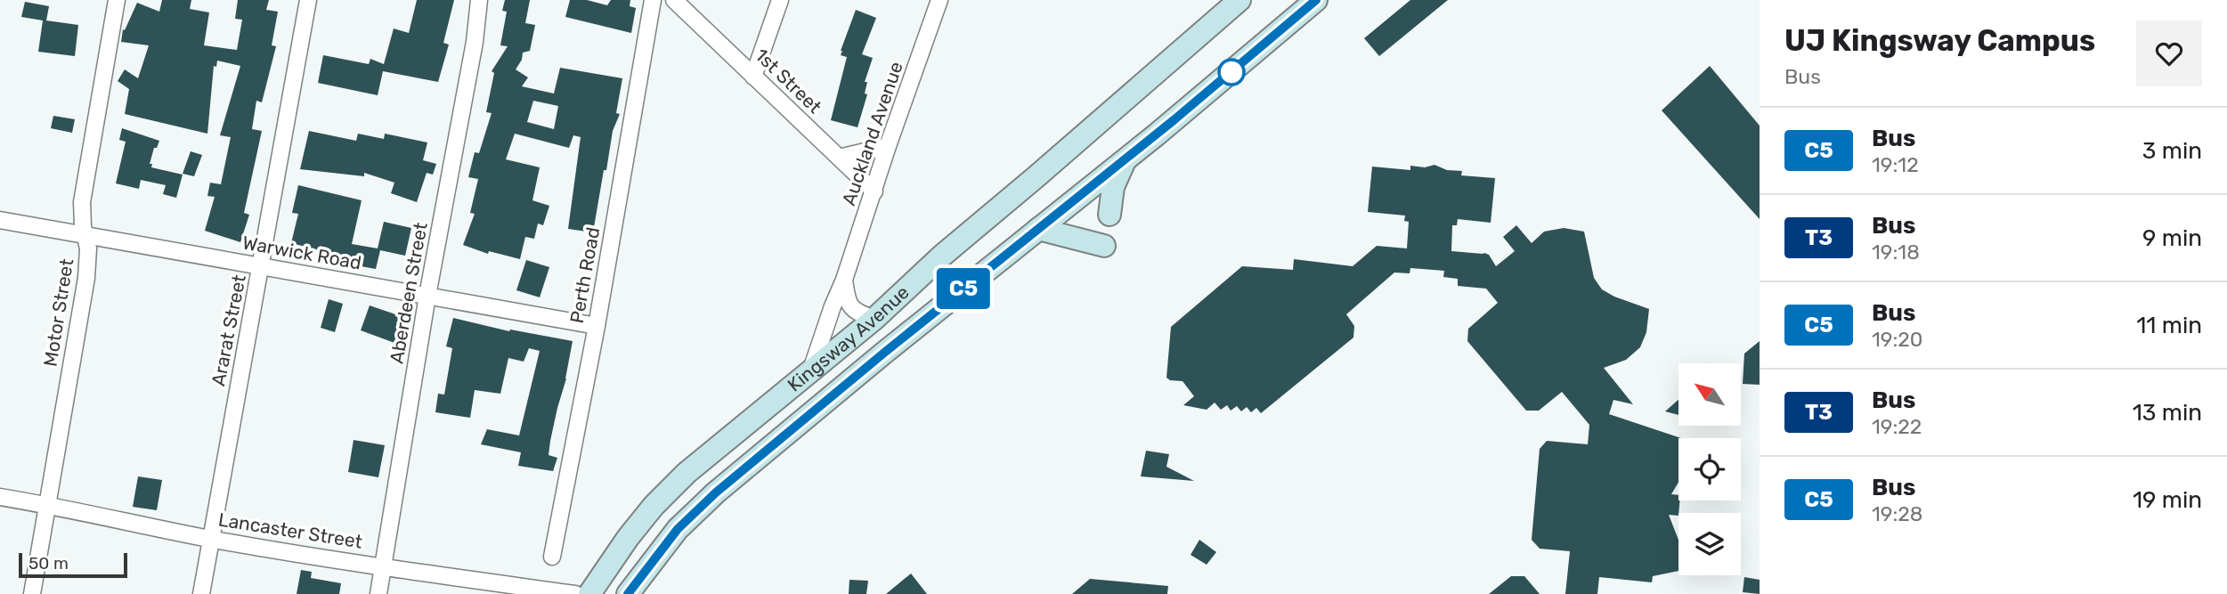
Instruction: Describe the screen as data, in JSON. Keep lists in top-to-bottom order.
{
  "streets": {
    "main road": ["Kingsway Avenue"],
    "street": [
      "1st Street",
      "Auckland Avenue",
      "Warwick Road",
      "Perth Road",
      "Aberdeen Street",
      "Motor Street",
      "Ararat Street",
      "Lancaster Street"
    ]
  },
  "crossings": [
    ["1st Street", "Auckland Avenue"],
    ["Auckland Avenue", "Kingsway Avenue"],
    ["Warwick Road", "Perth Road"],
    ["Warwick Road", "Aberdeen Street"],
    ["Warwick Road", "Motor Street"],
    ["Warwick Road", "Ararat Street"],
    ["Aberdeen Street", "Lancaster Street"],
    ["Motor Street", "Lancaster Street"],
    ["Ararat Street", "Lancaster Street"]
  ],
  "lines": ["bus line C5"],
  "scale_bar": "50 m",
  "north": "top left",
  "page": {
    "on_map": "C5",
    "heading": ["UJ Kingsway Campus", "Bus"],
    "list": [
      {
        "mark": "C5",
        "name": "Bus",
        "note": "19:12",
        "value": "3 min"
      },
      {
        "mark": "T3",
        "name": "Bus",
        "note": "19:18",
        "value": "9 min"
      },
      {
        "mark": "C5",
        "name": "Bus",
        "note": "19:20",
        "value": "11 min"
      },
      {
        "mark": "T3",
        "name": "Bus",
        "note": "19:22",
        "value": "13 min"
      },
      {
        "mark": "C5",
        "name": "Bus",
        "note": "19:28",
        "value": "19 min"
      }
    ],
    "scale": "50 m"
  }
}
